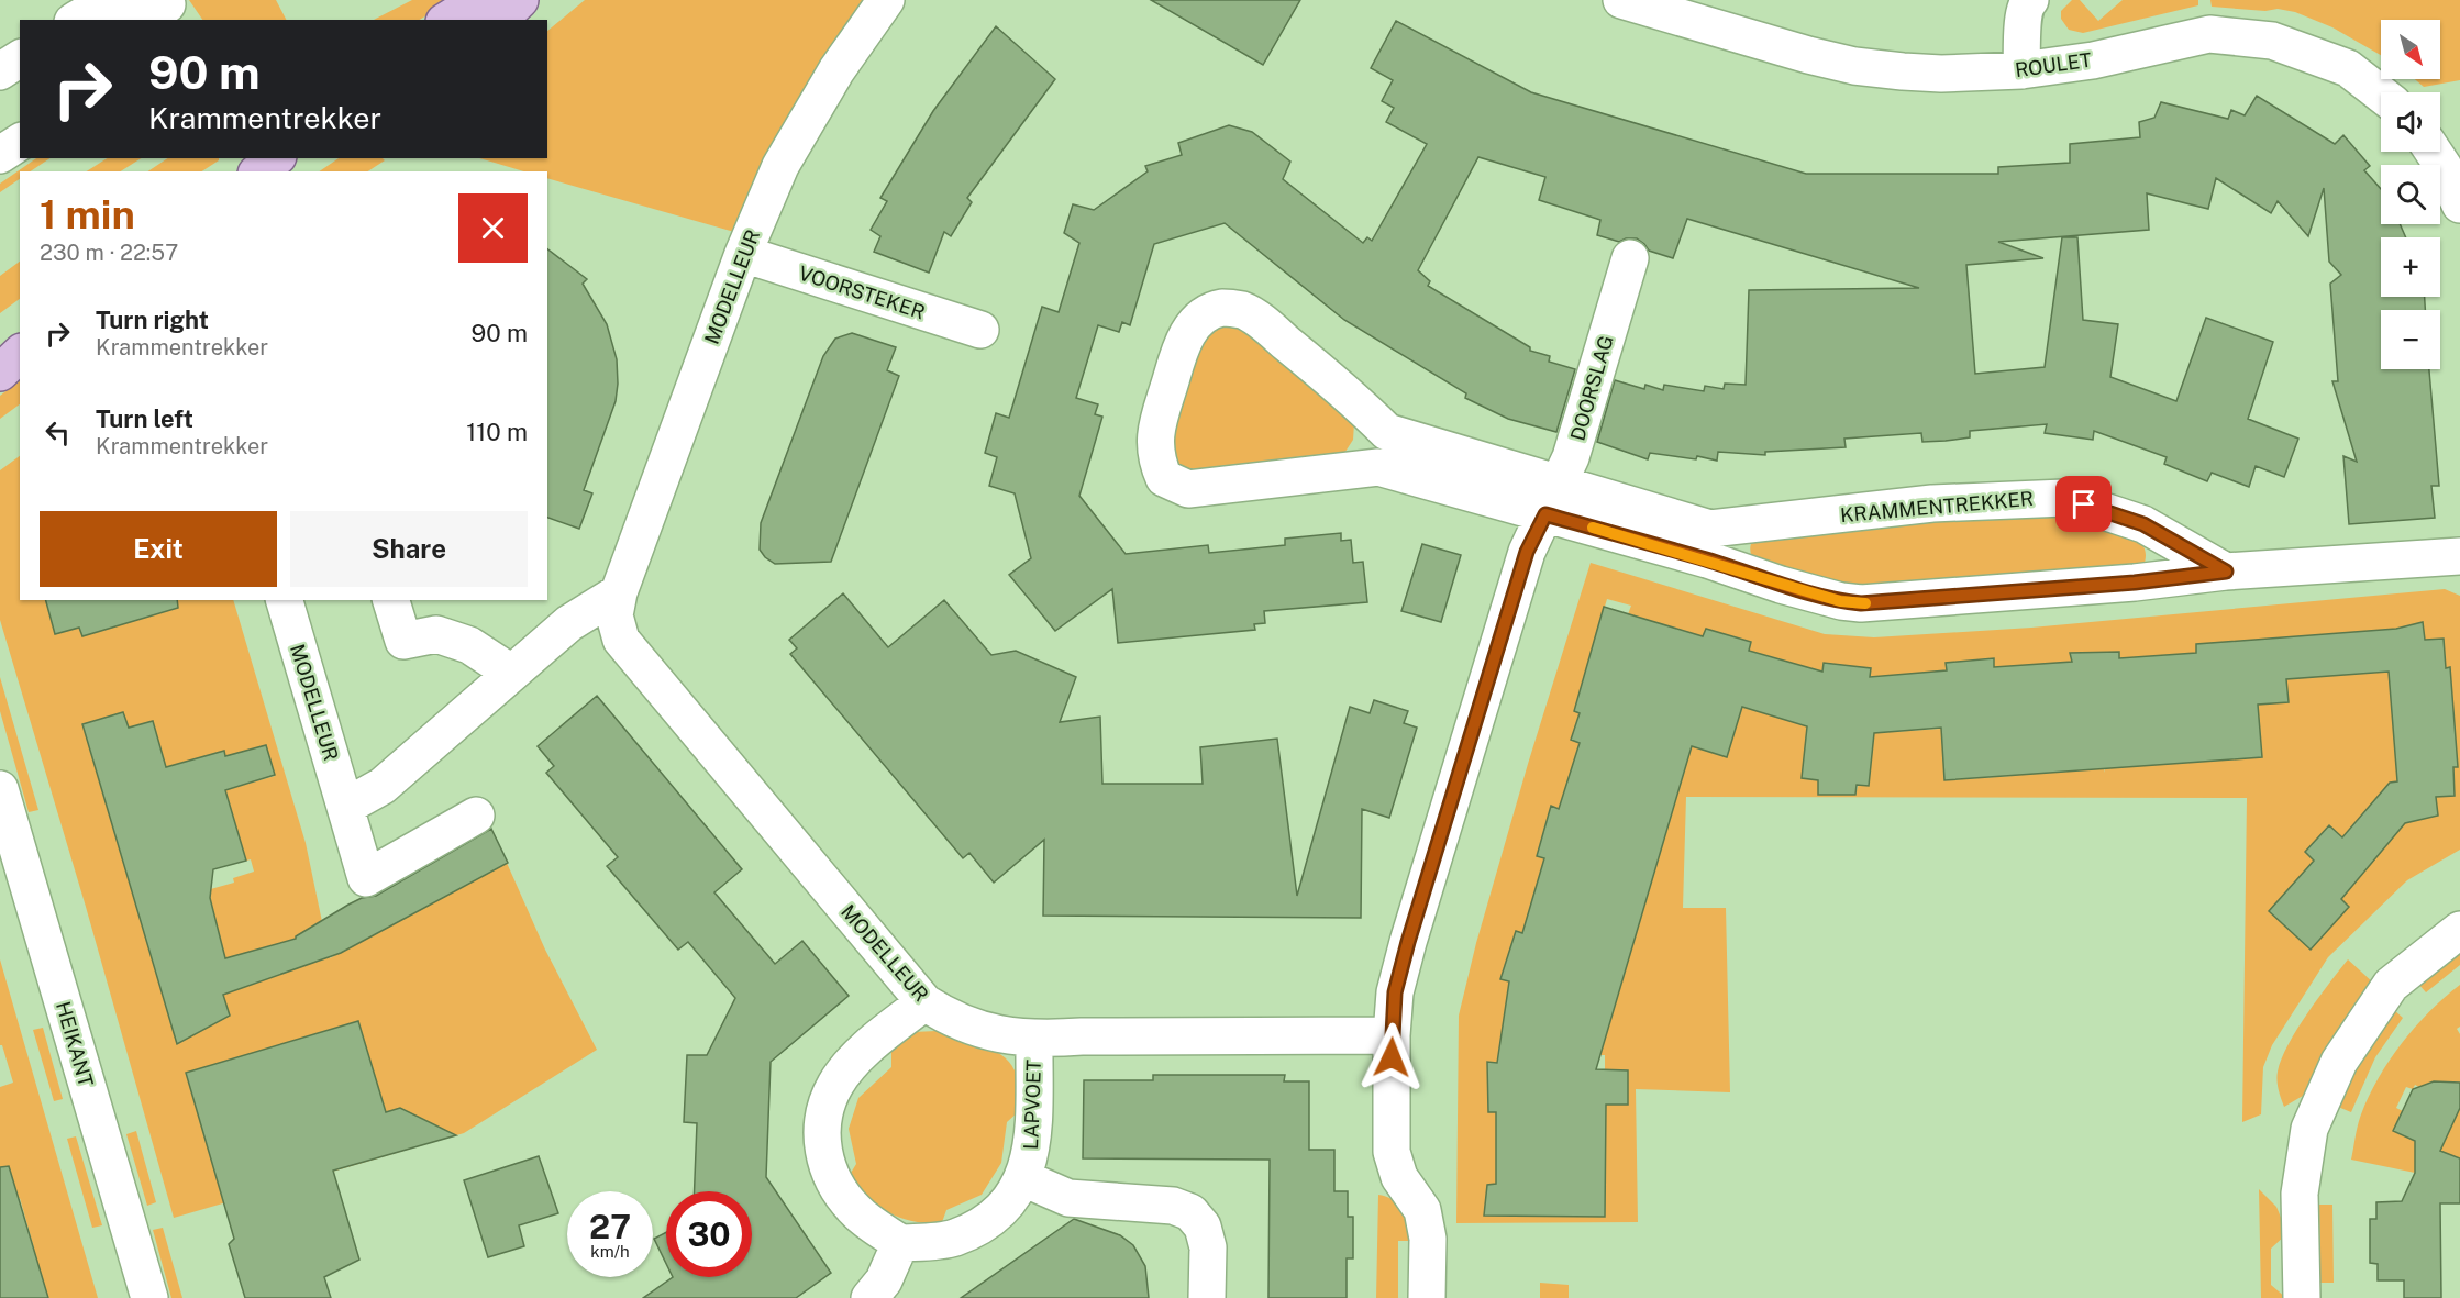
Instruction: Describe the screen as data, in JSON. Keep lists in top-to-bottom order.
{
  "streets": {
    "street": [
      "ROULET",
      "MODELLEUR",
      "VOORSTEKER",
      "DOORSLAG",
      "KRAMMENTREKKER",
      "HEIKANT",
      "LAPVOET"
    ]
  },
  "crossings": [
    ["MODELLEUR", "VOORSTEKER"],
    ["MODELLEUR", "DOORSLAG"],
    ["MODELLEUR", "LAPVOET"],
    ["DOORSLAG", "KRAMMENTREKKER"]
  ],
  "north": "bottom right",
  "page": {
    "map_buttons": ["+", "−"],
    "turn": ["90 m", "Krammentrekker"],
    "heading": ["1 min", "230 m · 22:57"],
    "list": [
      {
        "name": "Turn right",
        "note": "Krammentrekker",
        "value": "90 m"
      },
      {
        "name": "Turn left",
        "note": "Krammentrekker",
        "value": "110 m"
      }
    ],
    "buttons": ["Exit", "Share"],
    "speed": "27 km/h",
    "limit": "30"
  }
}
